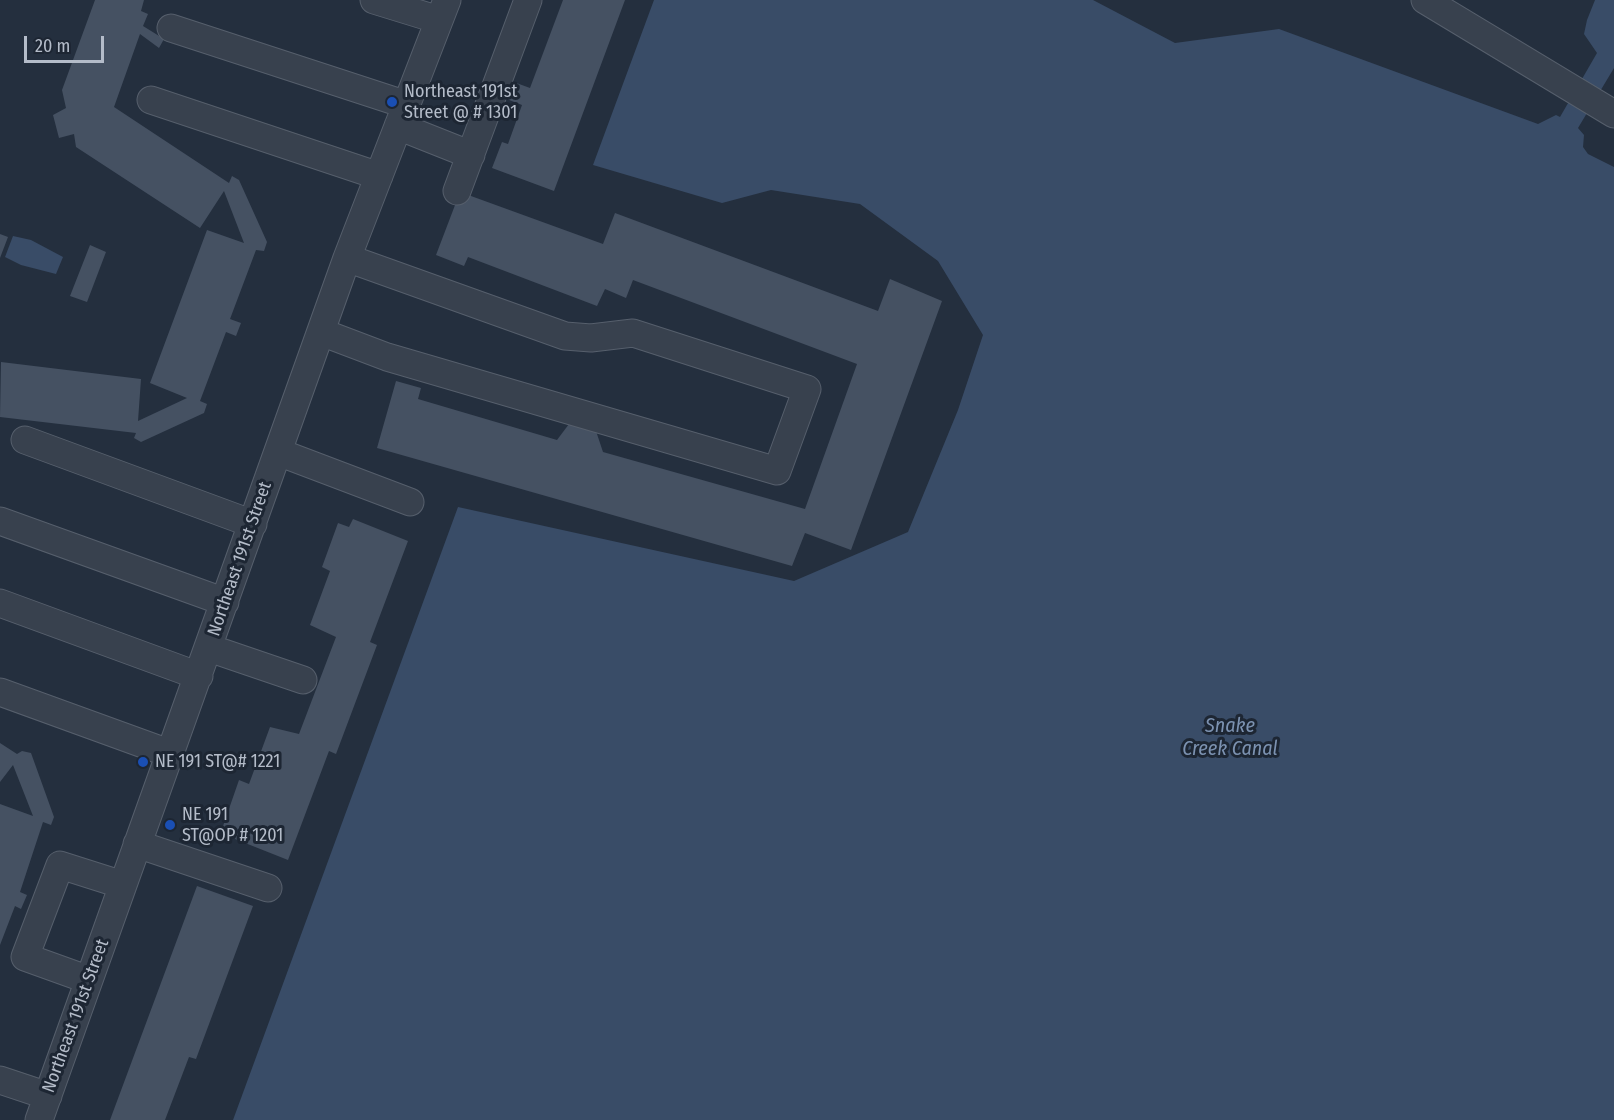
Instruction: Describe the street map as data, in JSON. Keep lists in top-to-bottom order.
{
  "streets": {
    "street": ["Northeast 191st Street"]
  },
  "water": ["Snake Creek Canal"],
  "places": ["Northeast 191st Street @ # 1301", "NE 191 ST@# 1221", "NE 191 ST@OP # 1201"],
  "scale_bar": "20 m"
}
